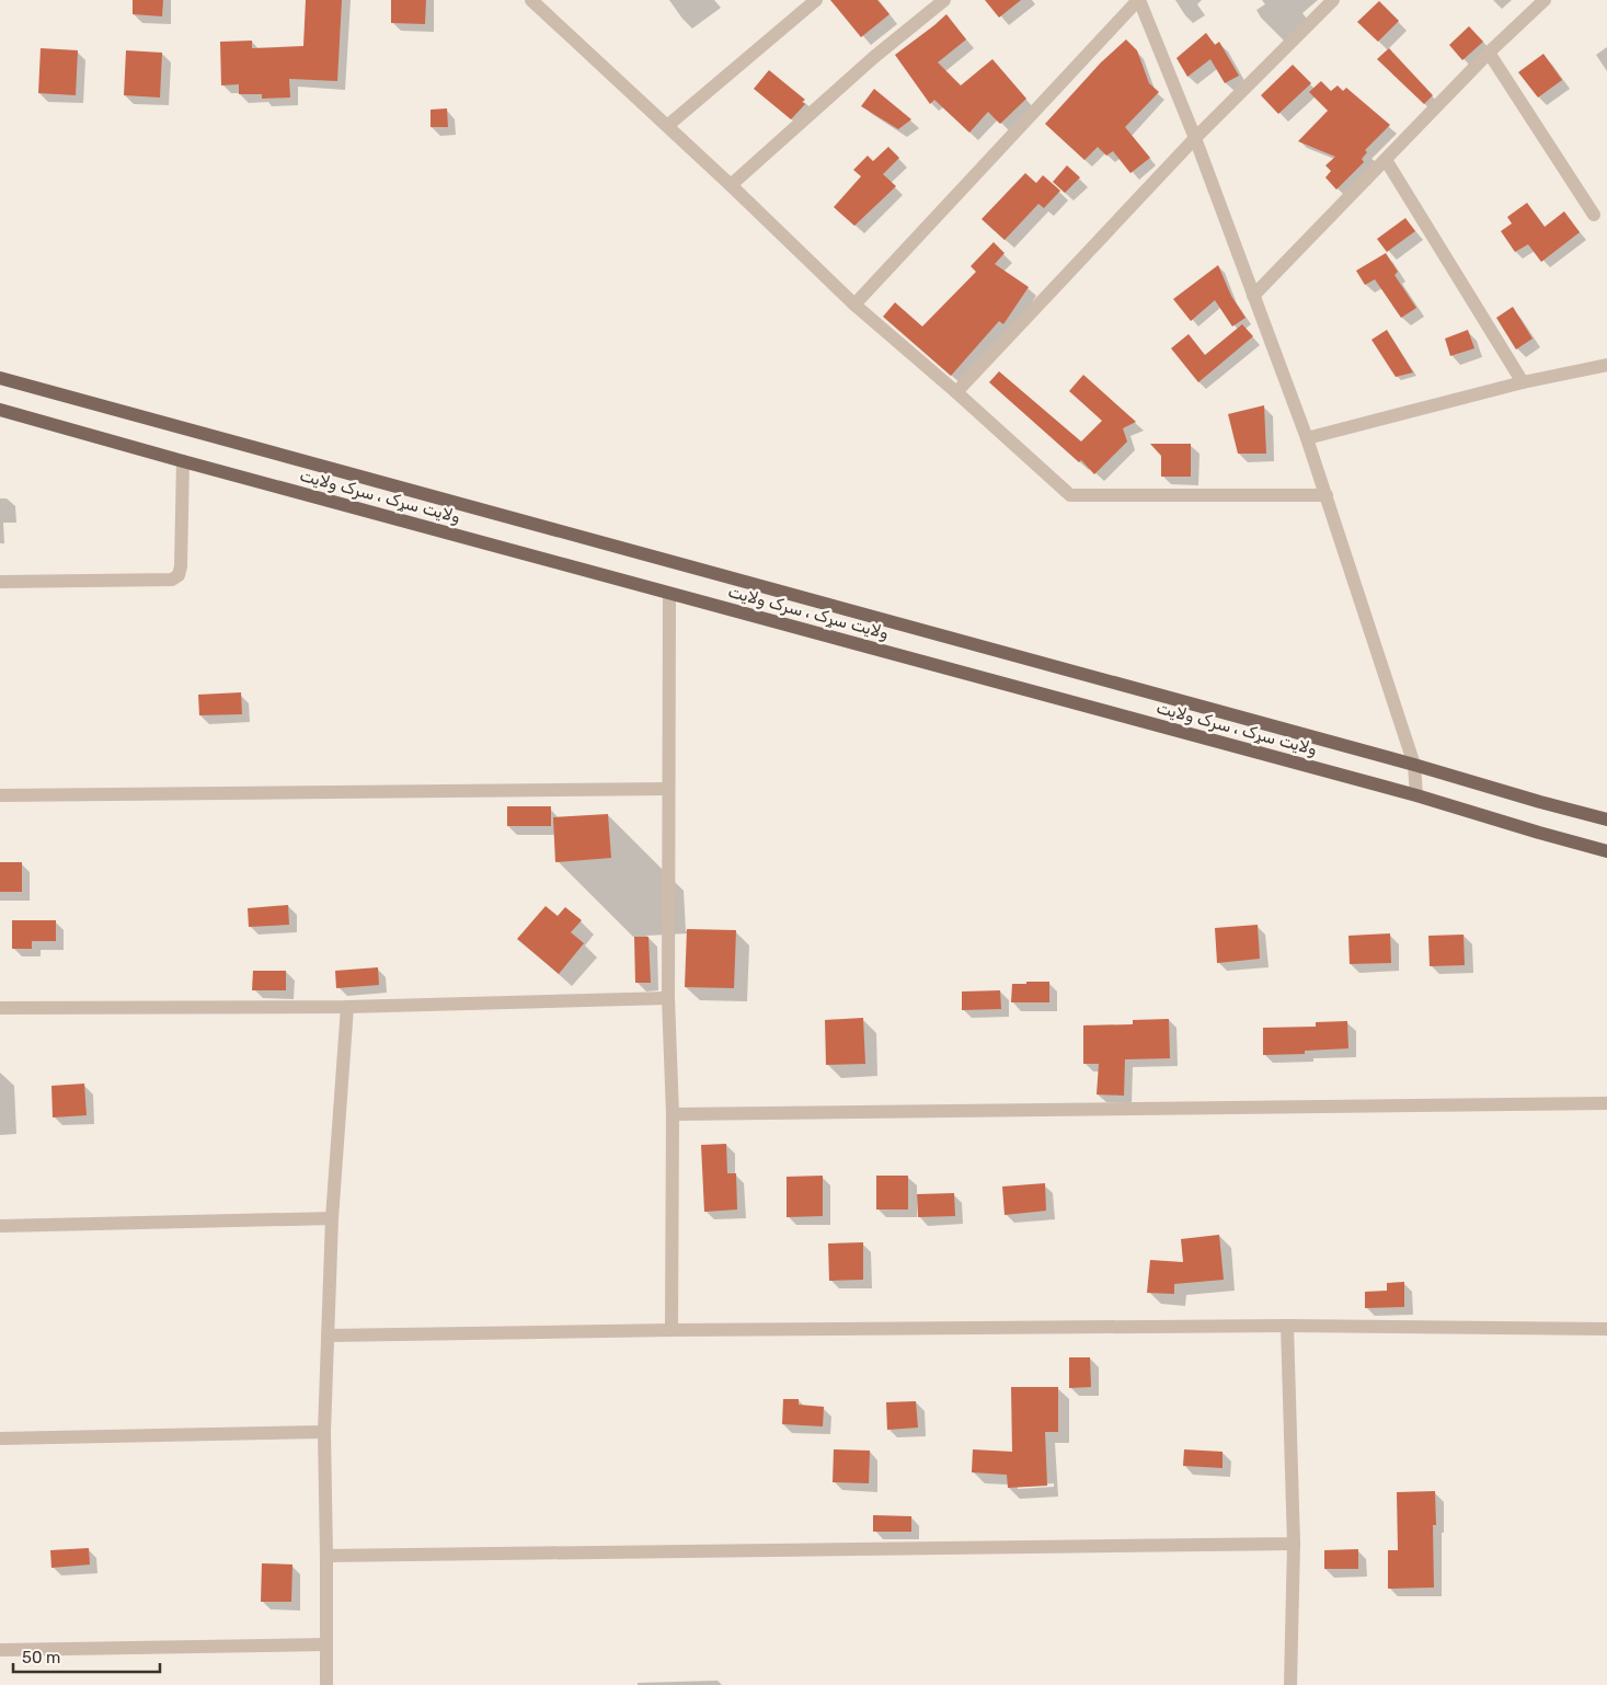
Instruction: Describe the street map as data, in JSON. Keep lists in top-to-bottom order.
{
  "streets": {
    "main road": ["ولایت سړک ، سرک ولایت"]
  },
  "scale_bar": "50 m"
}
